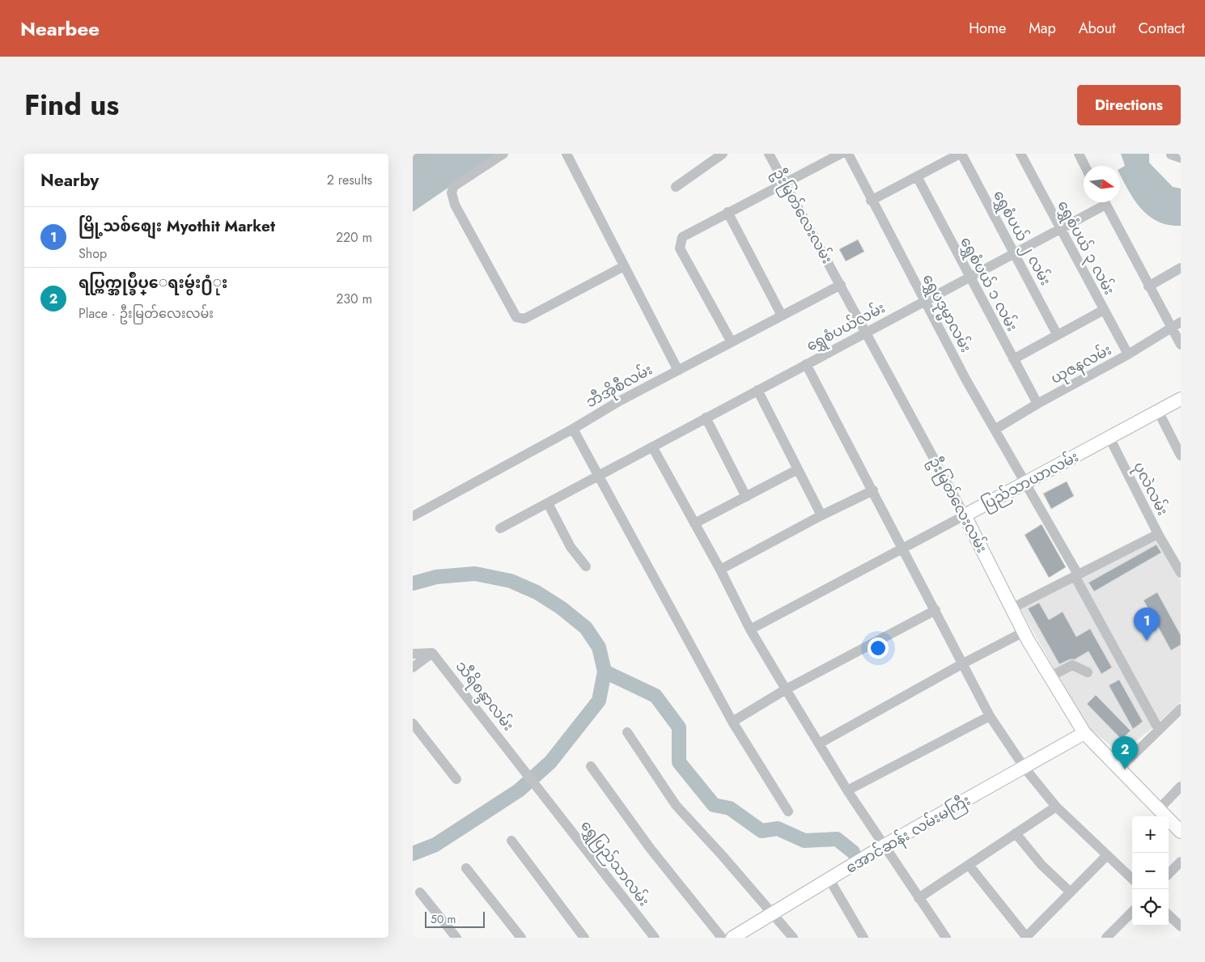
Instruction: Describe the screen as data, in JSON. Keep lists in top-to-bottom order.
{
  "streets": {
    "main road": ["ဦးမြတ်လေးလမ်း", "ပြည်သာယာလမ်း", "အောင်ဆန်း လမ်းမကြီး"],
    "street": [
      "ရွှေစံပယ် ၂ လမ်း",
      "ရွှေစံပယ် ၃ လမ်း",
      "ရွှေစံပယ် ၁ လမ်း",
      "ရွှေပဒုမ္မာလမ်း",
      "ရွှေစံပယ်လမ်း",
      "ယုဇနလမ်း",
      "ဘီအိုစီလမ်း",
      "ပုလဲလမ်း",
      "သီရိစန္ဒာလမ်း",
      "ရွှေပြည်သာလမ်း"
    ]
  },
  "crossings": [
    ["ဦးမြတ်လေးလမ်း", "ရွှေစံပယ်လမ်း"],
    ["ဦးမြတ်လေးလမ်း", "ဘီအိုစီလမ်း"],
    ["ဦးမြတ်လေးလမ်း", "ပြည်သာယာလမ်း"],
    ["ဦးမြတ်လေးလမ်း", "အောင်ဆန်း လမ်းမကြီး"],
    ["ရွှေစံပယ် ၂ လမ်း", "ရွှေစံပယ်လမ်း"],
    ["ရွှေစံပယ် ၃ လမ်း", "ရွှေစံပယ်လမ်း"],
    ["ရွှေစံပယ် ၃ လမ်း", "ယုဇနလမ်း"],
    ["ရွှေစံပယ် ၁ လမ်း", "ရွှေစံပယ်လမ်း"],
    ["ရွှေစံပယ် ၁ လမ်း", "ယုဇနလမ်း"],
    ["ရွှေပဒုမ္မာလမ်း", "ရွှေစံပယ်လမ်း"],
    ["ရွှေပဒုမ္မာလမ်း", "ယုဇနလမ်း"],
    ["ရွှေပဒုမ္မာလမ်း", "ပြည်သာယာလမ်း"],
    ["ပြည်သာယာလမ်း", "ပုလဲလမ်း"],
    ["သီရိစန္ဒာလမ်း", "ရွှေပြည်သာလမ်း"]
  ],
  "scale_bar": "50 m",
  "north": "right",
  "page": {
    "header": "Nearbee",
    "nav": [
      "Home",
      "Map",
      "About",
      "Contact"
    ],
    "title": "Find us",
    "buttons": "Directions",
    "heading": ["Nearby", "2 results"],
    "list": [
      {
        "mark": "1",
        "name": "မြို့သစ်စျေး Myothit Market",
        "note": "Shop",
        "value": "220 m"
      },
      {
        "mark": "2",
        "name": "ရပ္ကြက္အုပ္ခ်ဳပ္ေရးမွဴး႐ံုး",
        "note": "Place · ဦးမြတ်လေးလမ်း",
        "value": "230 m"
      }
    ],
    "pins": ["1", "2"],
    "map_buttons": ["+", "−"],
    "scale": "50 m"
  }
}
